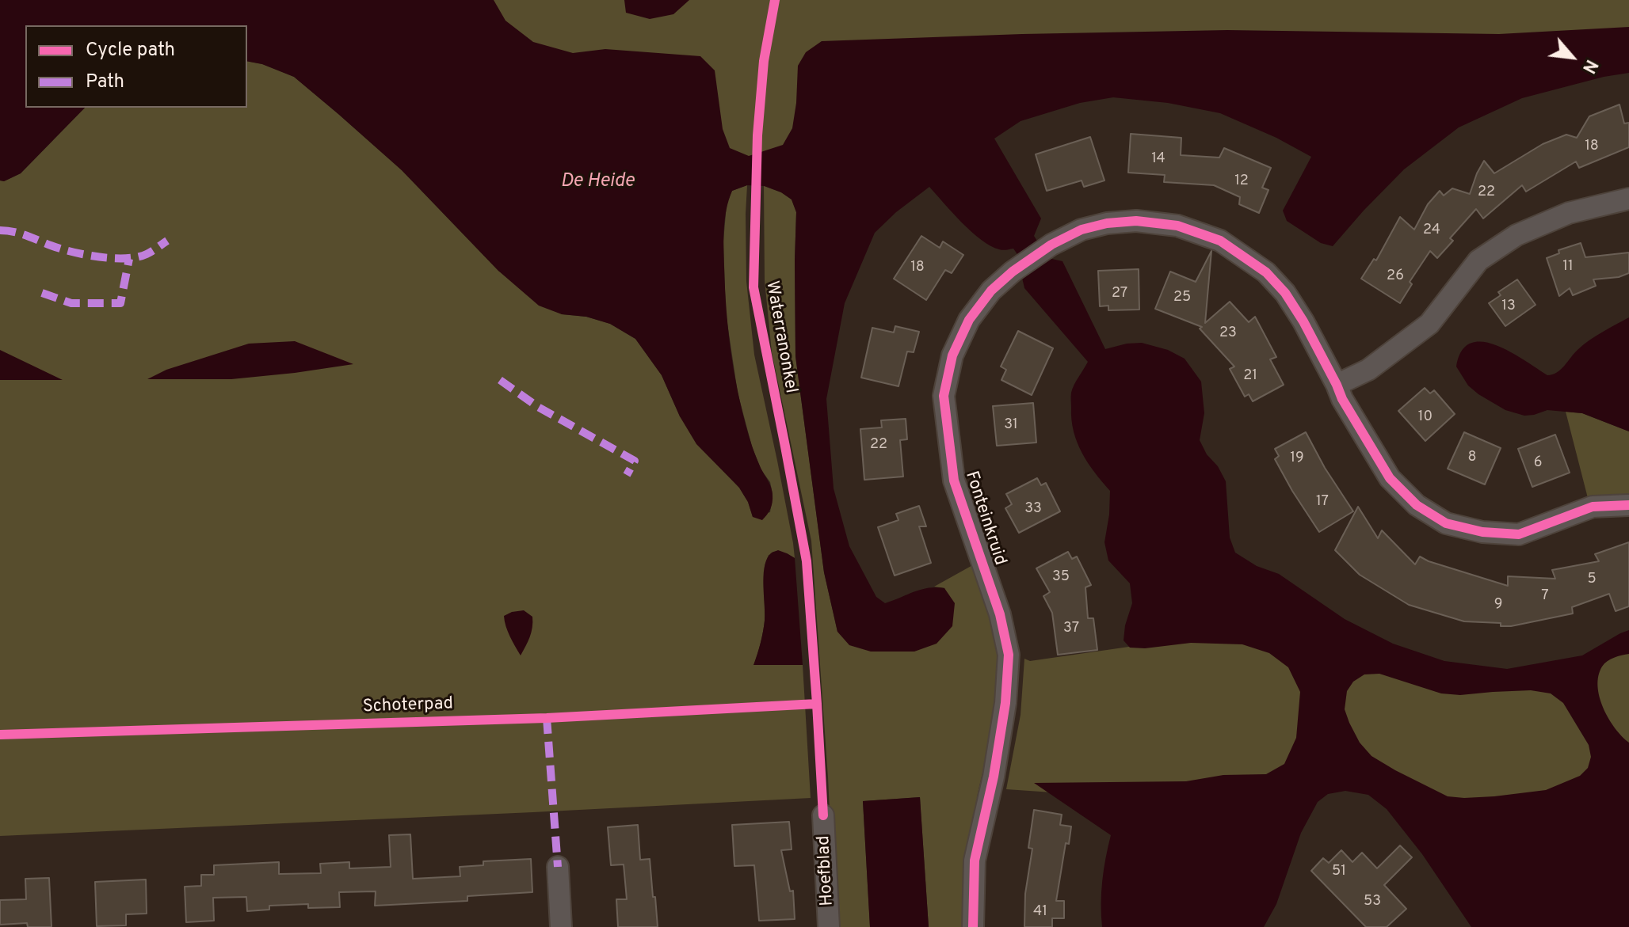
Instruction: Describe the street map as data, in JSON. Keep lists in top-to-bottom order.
{
  "streets": {
    "street": ["Fonteinkruid", "Hoefblad"],
    "cycle path": ["Waterranonkel", "Schoterpad"]
  },
  "water": ["De Heide"],
  "house_numbers": [
    "18",
    "14",
    "12",
    "22",
    "24",
    "11",
    "18",
    "26",
    "27",
    "25",
    "13",
    "23",
    "21",
    "10",
    "31",
    "22",
    "8",
    "19",
    "6",
    "17",
    "33",
    "35",
    "5",
    "7",
    "9",
    "37",
    "51",
    "53",
    "41"
  ],
  "legend": ["Cycle path", "Path"],
  "north": "bottom right"
}
